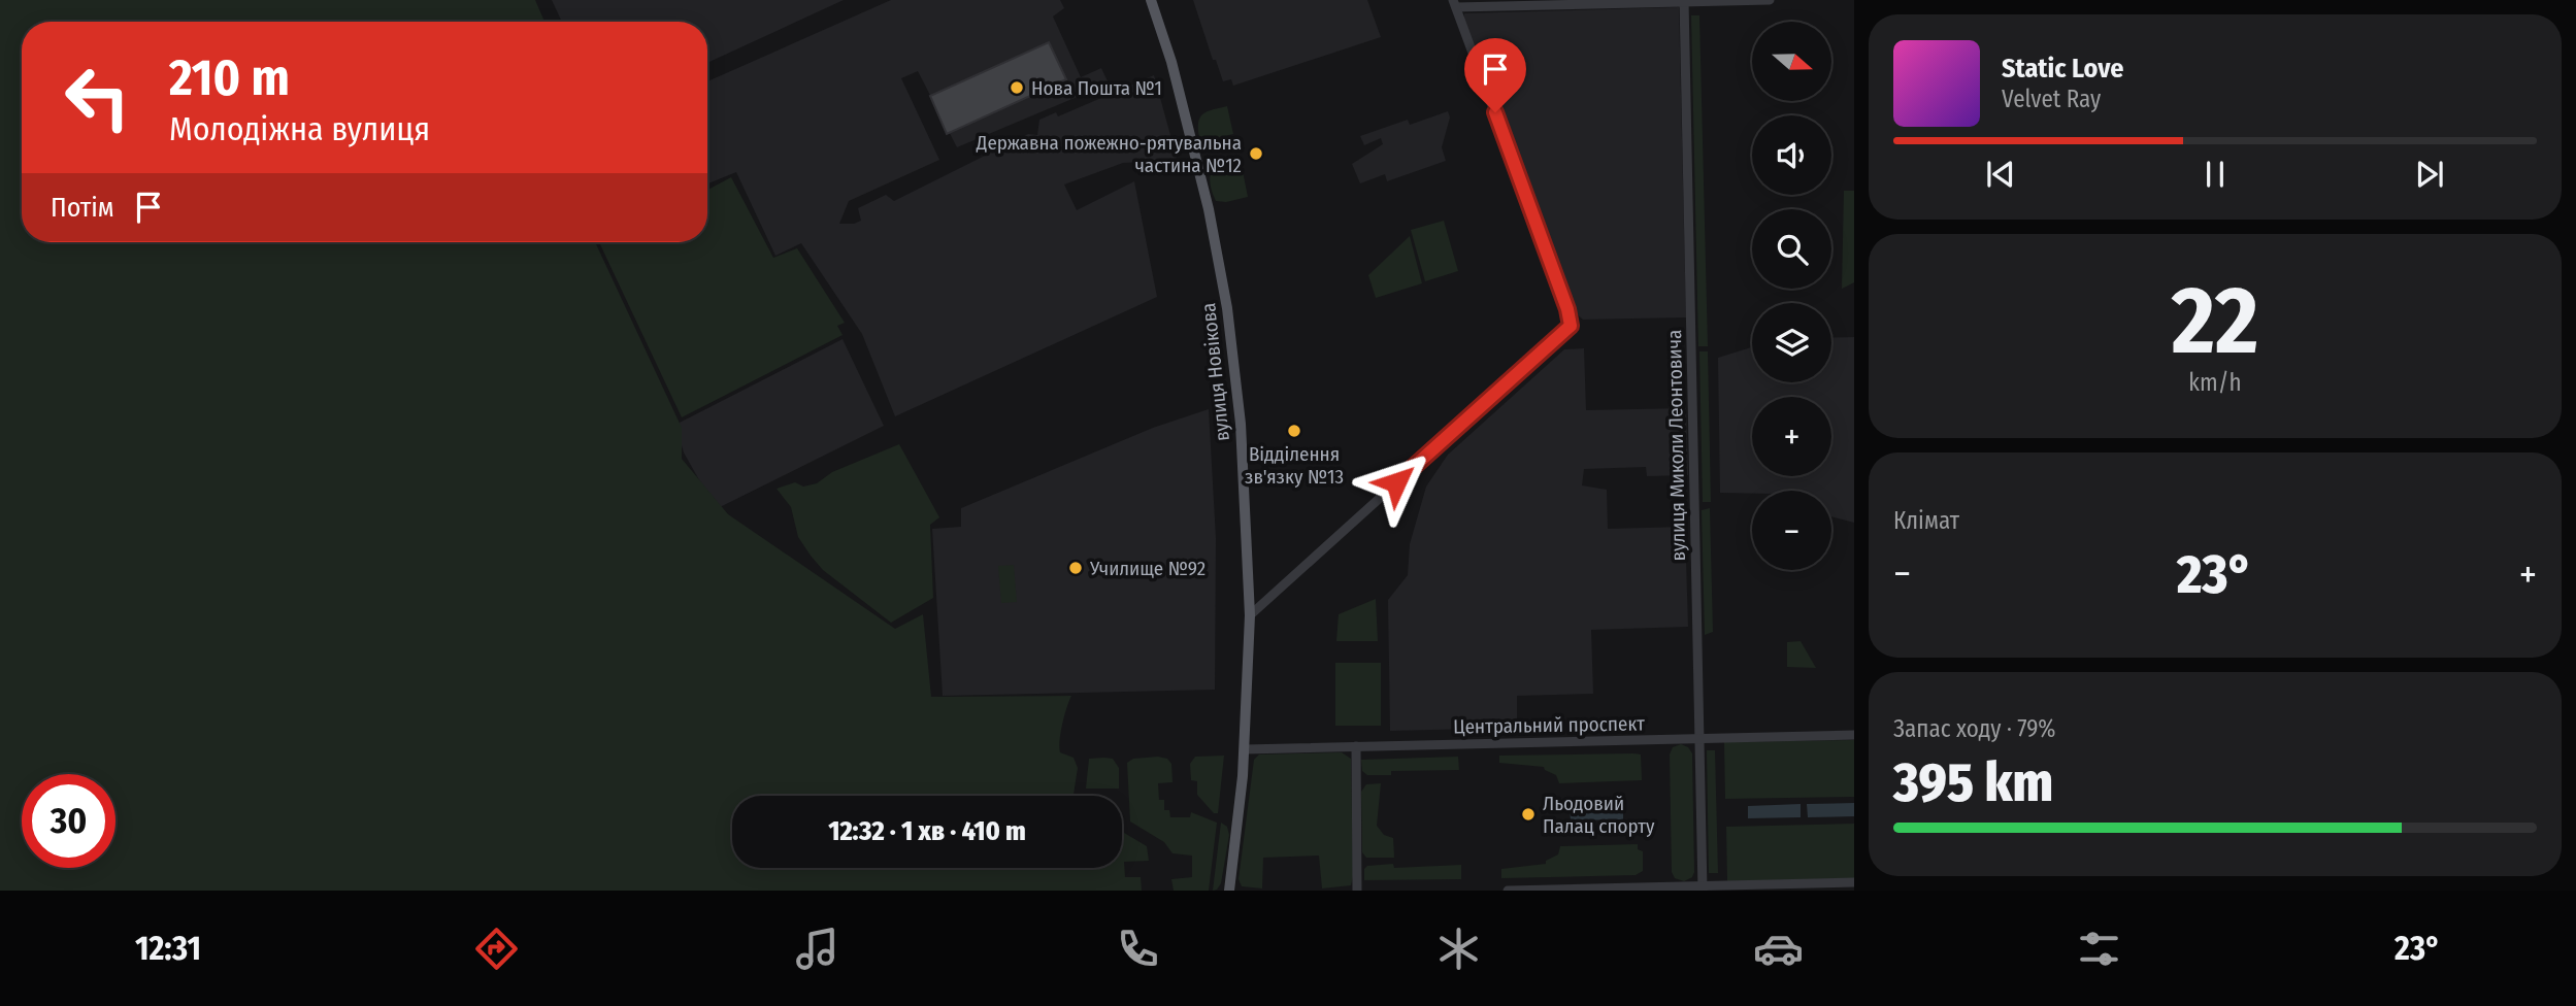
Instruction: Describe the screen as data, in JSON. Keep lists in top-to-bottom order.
{
  "streets": {
    "main road": ["вулиця Новікова"],
    "street": ["вулиця Миколи Леонтовича", "Центральний проспект"]
  },
  "crossings": [
    ["вулиця Новікова", "Центральний проспект"],
    ["вулиця Миколи Леонтовича", "Центральний проспект"]
  ],
  "places": [
    "Нова Пошта №1",
    "Державна пожежно-рятувальна частина №12",
    "Відділення зв'язку №13",
    "Училище №92",
    "Льодовий Палац спорту"
  ],
  "north": "right",
  "page": {
    "map_buttons": ["+", "−"],
    "turn": ["210 m", "Молодіжна вулиця"],
    "song": ["Static Love", "Velvet Ray"],
    "then": "Потім",
    "tile": [
      ["22", "km/h"],
      "Клімат",
      ["Запас ходу · 79%", "395 km"]
    ],
    "heat": ["−", "23°", "+"],
    "limit": "30",
    "trip": "12:32 · 1 хв · 410 m",
    "tabs": ["12:31", "23°"]
  }
}
